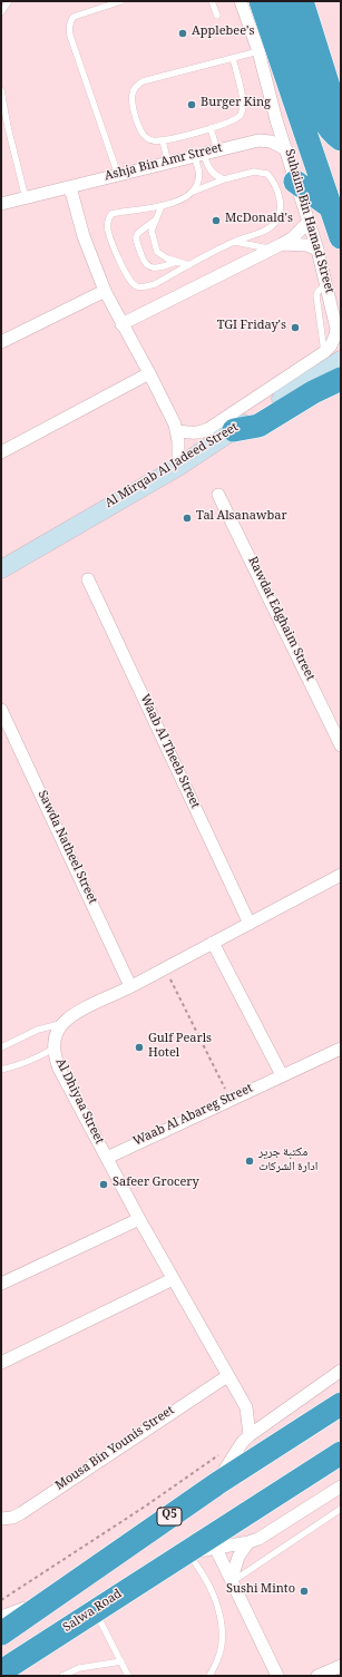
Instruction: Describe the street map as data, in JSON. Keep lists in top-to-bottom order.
{
  "streets": {
    "highway": ["Suhaim Bin Hamad Street", "Q5", "Salwa Road"],
    "street": [
      "Ashja Bin Amr Street",
      "Al Mirqab Al Jadeed Street",
      "Rawdat Edghaim Street",
      "Waab Al Theeb Street",
      "Sawda Natheel Street",
      "Al Dhiyaa Street",
      "Waab Al Abareg Street",
      "Mousa Bin Younis Street"
    ]
  },
  "crossings": [
    ["Ashja Bin Amr Street", "Suhaim Bin Hamad Street"],
    ["Al Dhiyaa Street", "Waab Al Abareg Street"],
    ["Al Dhiyaa Street", "Mousa Bin Younis Street"]
  ],
  "places": [
    "Applebee's",
    "Burger King",
    "McDonald's",
    "TGI Friday's",
    "Tal Alsanawbar",
    "Gulf Pearls Hotel",
    "مكتبة جرير ادارة الشركات",
    "Safeer Grocery",
    "Sushi Minto"
  ]
}
